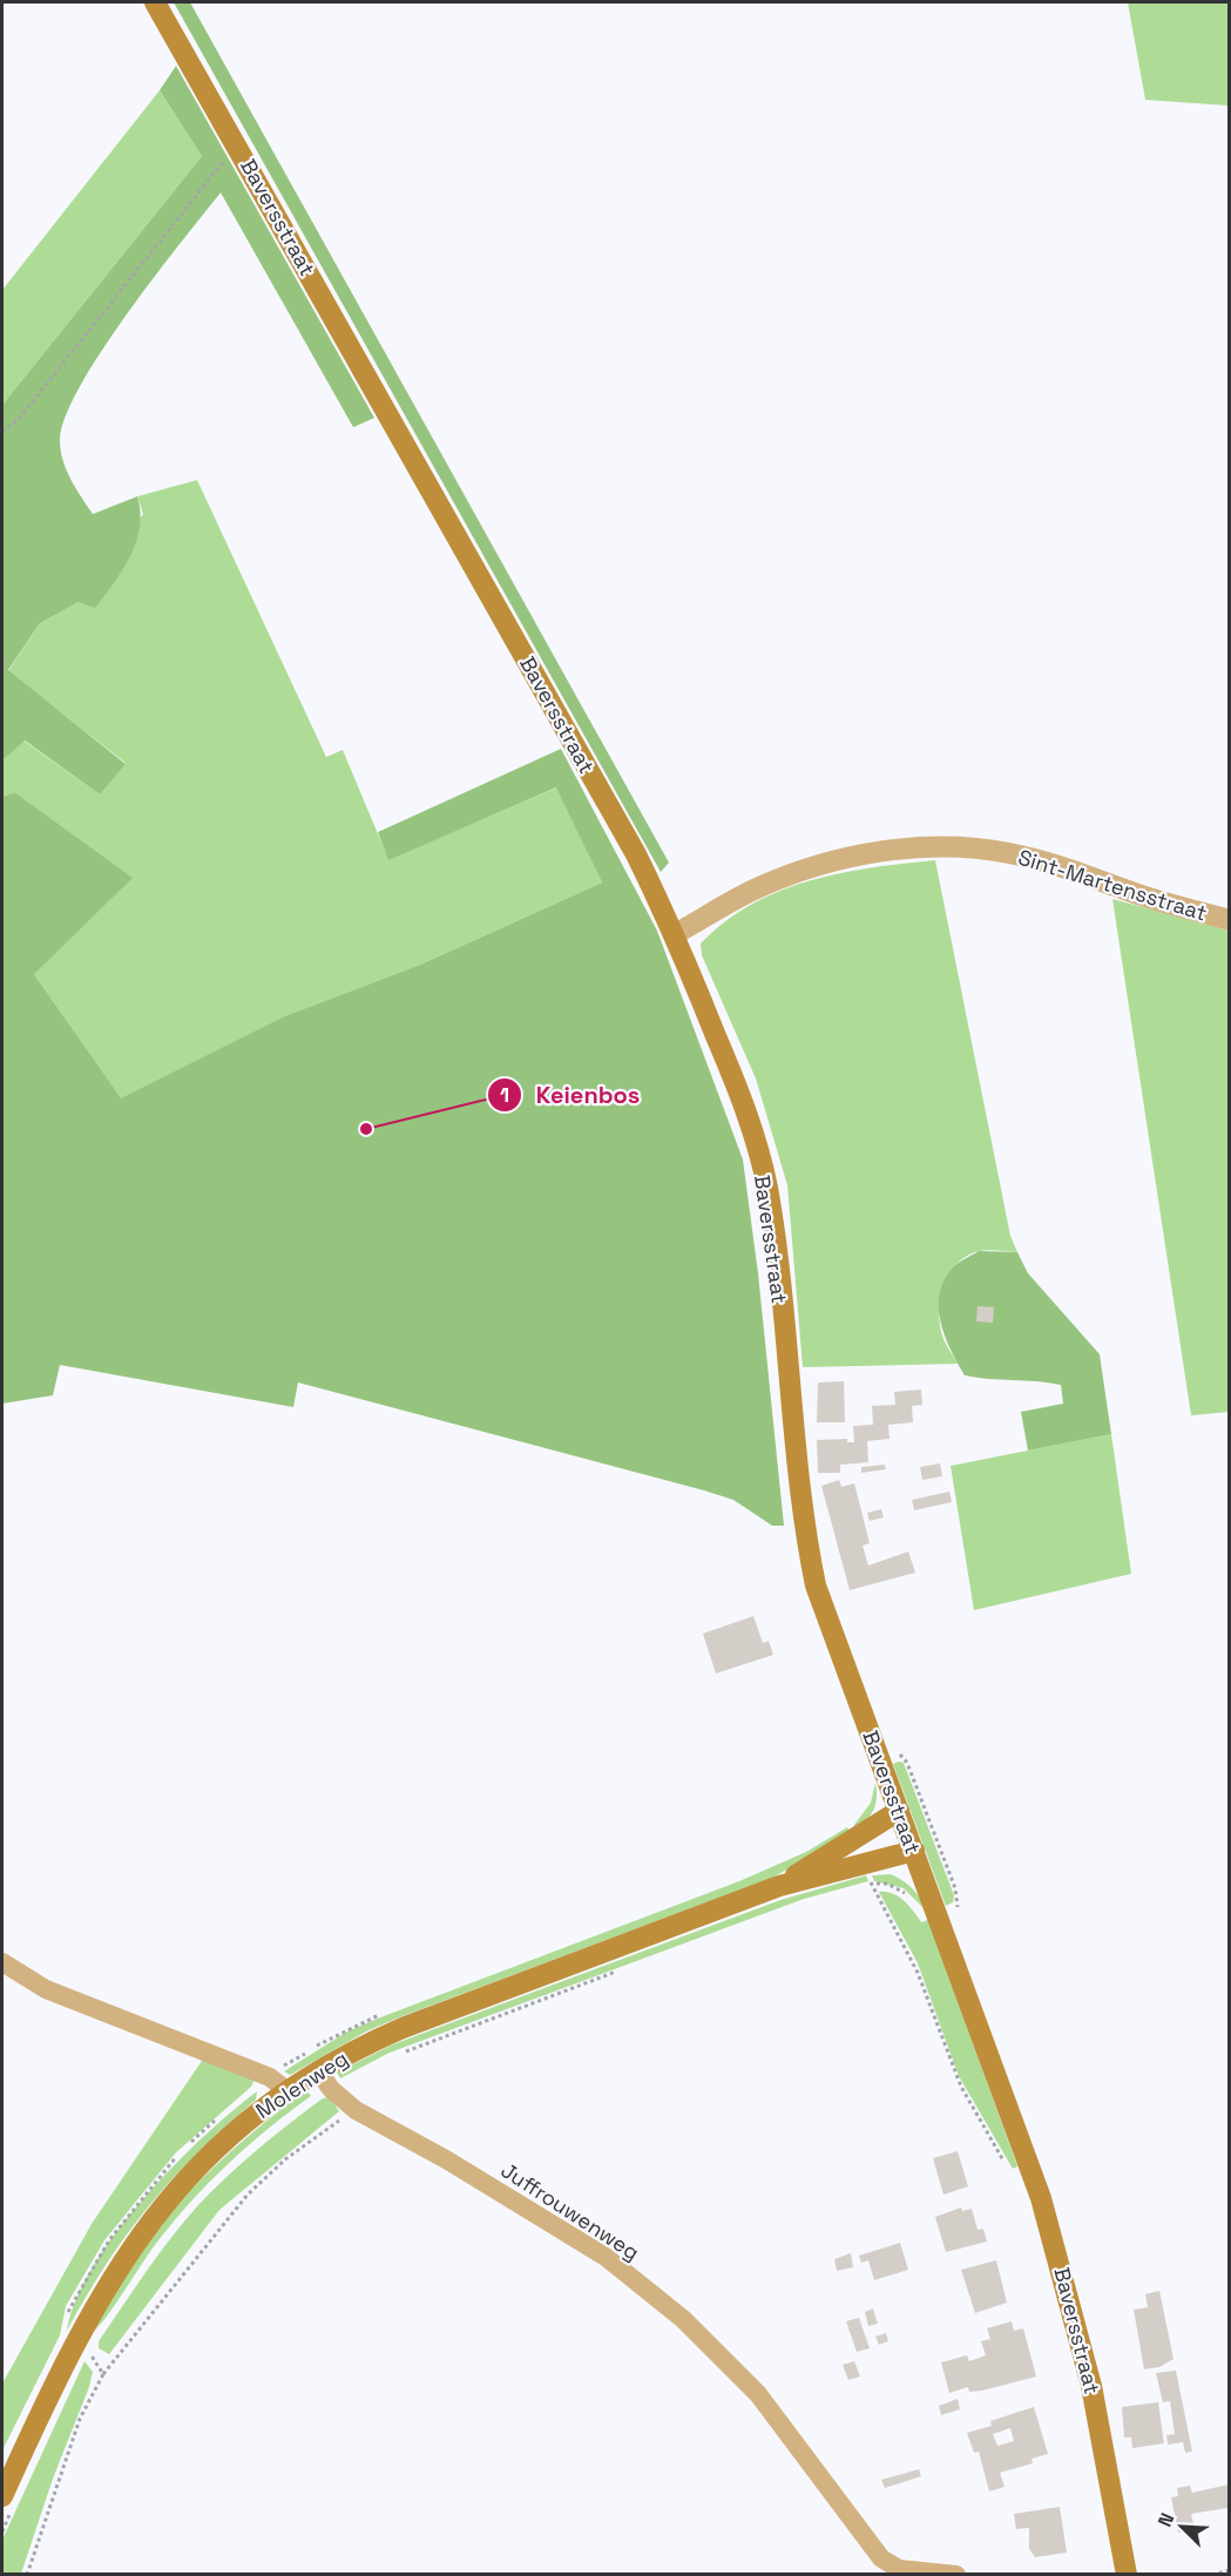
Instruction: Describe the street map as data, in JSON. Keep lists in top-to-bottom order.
{
  "streets": {
    "main road": ["Baversstraat", "Molenweg"],
    "street": ["Sint-Martensstraat", "Juffrouwenweg"]
  },
  "crossings": [
    ["Baversstraat", "Sint-Martensstraat"],
    ["Baversstraat", "Molenweg"],
    ["Molenweg", "Juffrouwenweg"]
  ],
  "places": ["Keienbos"],
  "north": "top left"
}
